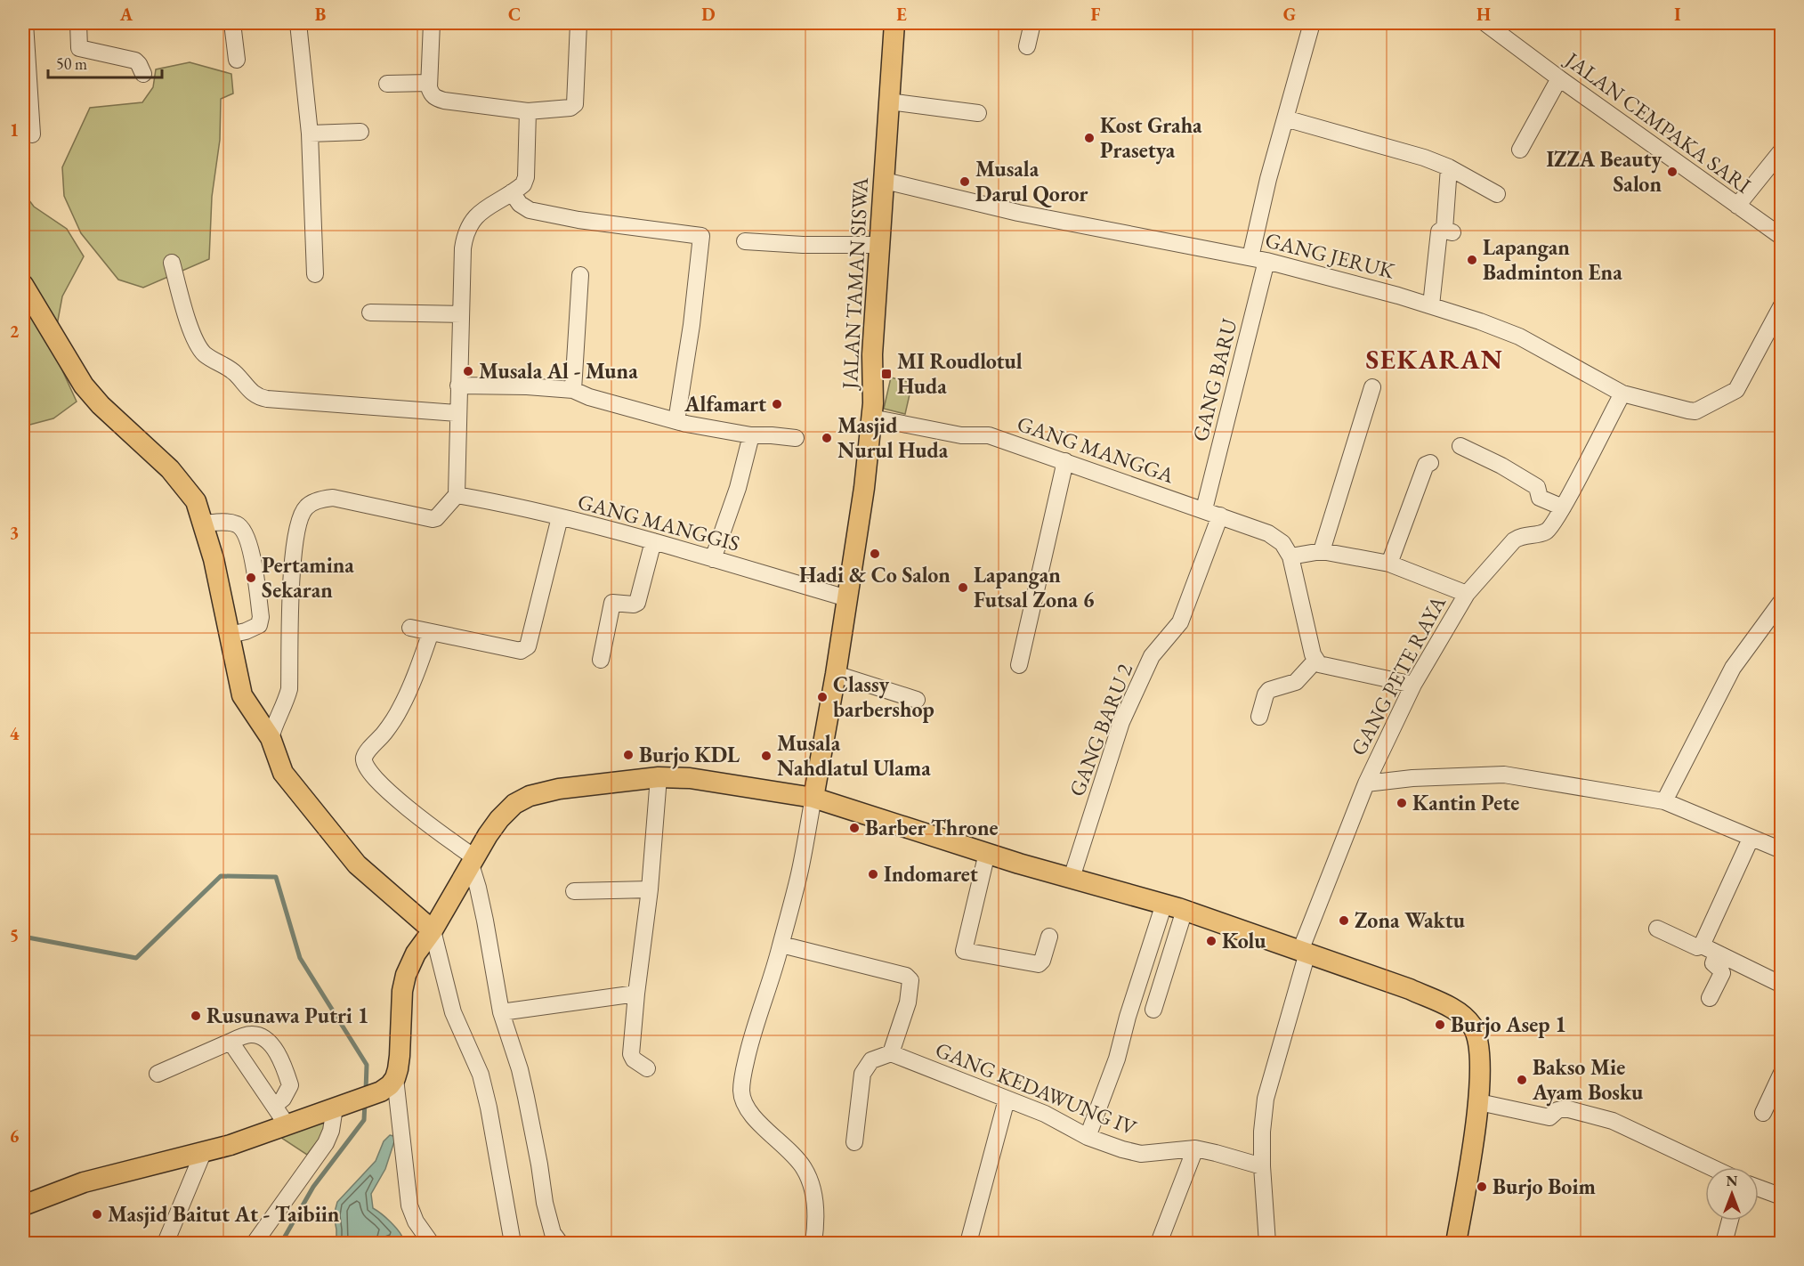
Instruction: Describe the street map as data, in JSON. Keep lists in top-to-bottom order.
{
  "streets": {
    "main road": ["JALAN TAMAN SISWA"],
    "street": [
      "JALAN CEMPAKA SARI",
      "GANG JERUK",
      "GANG BARU",
      "GANG MANGGA",
      "GANG MANGGIS",
      "GANG PETE RAYA",
      "GANG BARU 2",
      "GANG KEDAWUNG IV"
    ]
  },
  "crossings": [
    ["GANG JERUK", "JALAN TAMAN SISWA"],
    ["GANG JERUK", "GANG BARU"],
    ["JALAN TAMAN SISWA", "GANG MANGGA"],
    ["JALAN TAMAN SISWA", "GANG MANGGIS"],
    ["GANG BARU", "GANG MANGGA"],
    ["GANG MANGGA", "GANG BARU 2"],
    ["GANG PETE RAYA", "GANG KEDAWUNG IV"]
  ],
  "districts": ["SEKARAN"],
  "places": {
    "other": [
      "Kost Graha Prasetya",
      "IZZA Beauty Salon",
      "Musala Darul Qoror",
      "Lapangan Badminton Ena",
      "Musala Al - Muna",
      "Alfamart",
      "Masjid Nurul Huda",
      "Hadi & Co Salon",
      "Pertamina Sekaran",
      "Lapangan Futsal Zona 6",
      "Classy barbershop",
      "Burjo KDL",
      "Musala Nahdlatul Ulama",
      "Kantin Pete",
      "Barber Throne",
      "Indomaret",
      "Zona Waktu",
      "Kolu",
      "Rusunawa Putri 1",
      "Burjo Asep 1",
      "Bakso Mie Ayam Bosku",
      "Burjo Boim",
      "Masjid Baitut At - Taibiin"
    ],
    "transit": ["MI Roudlotul Huda"]
  },
  "scale_bar": "50 m",
  "north": "top",
  "grid": {
    "columns": [
      "A",
      "B",
      "C",
      "D",
      "E",
      "F",
      "G",
      "H",
      "I"
    ],
    "rows": [
      "1",
      "2",
      "3",
      "4",
      "5",
      "6"
    ]
  }
}
